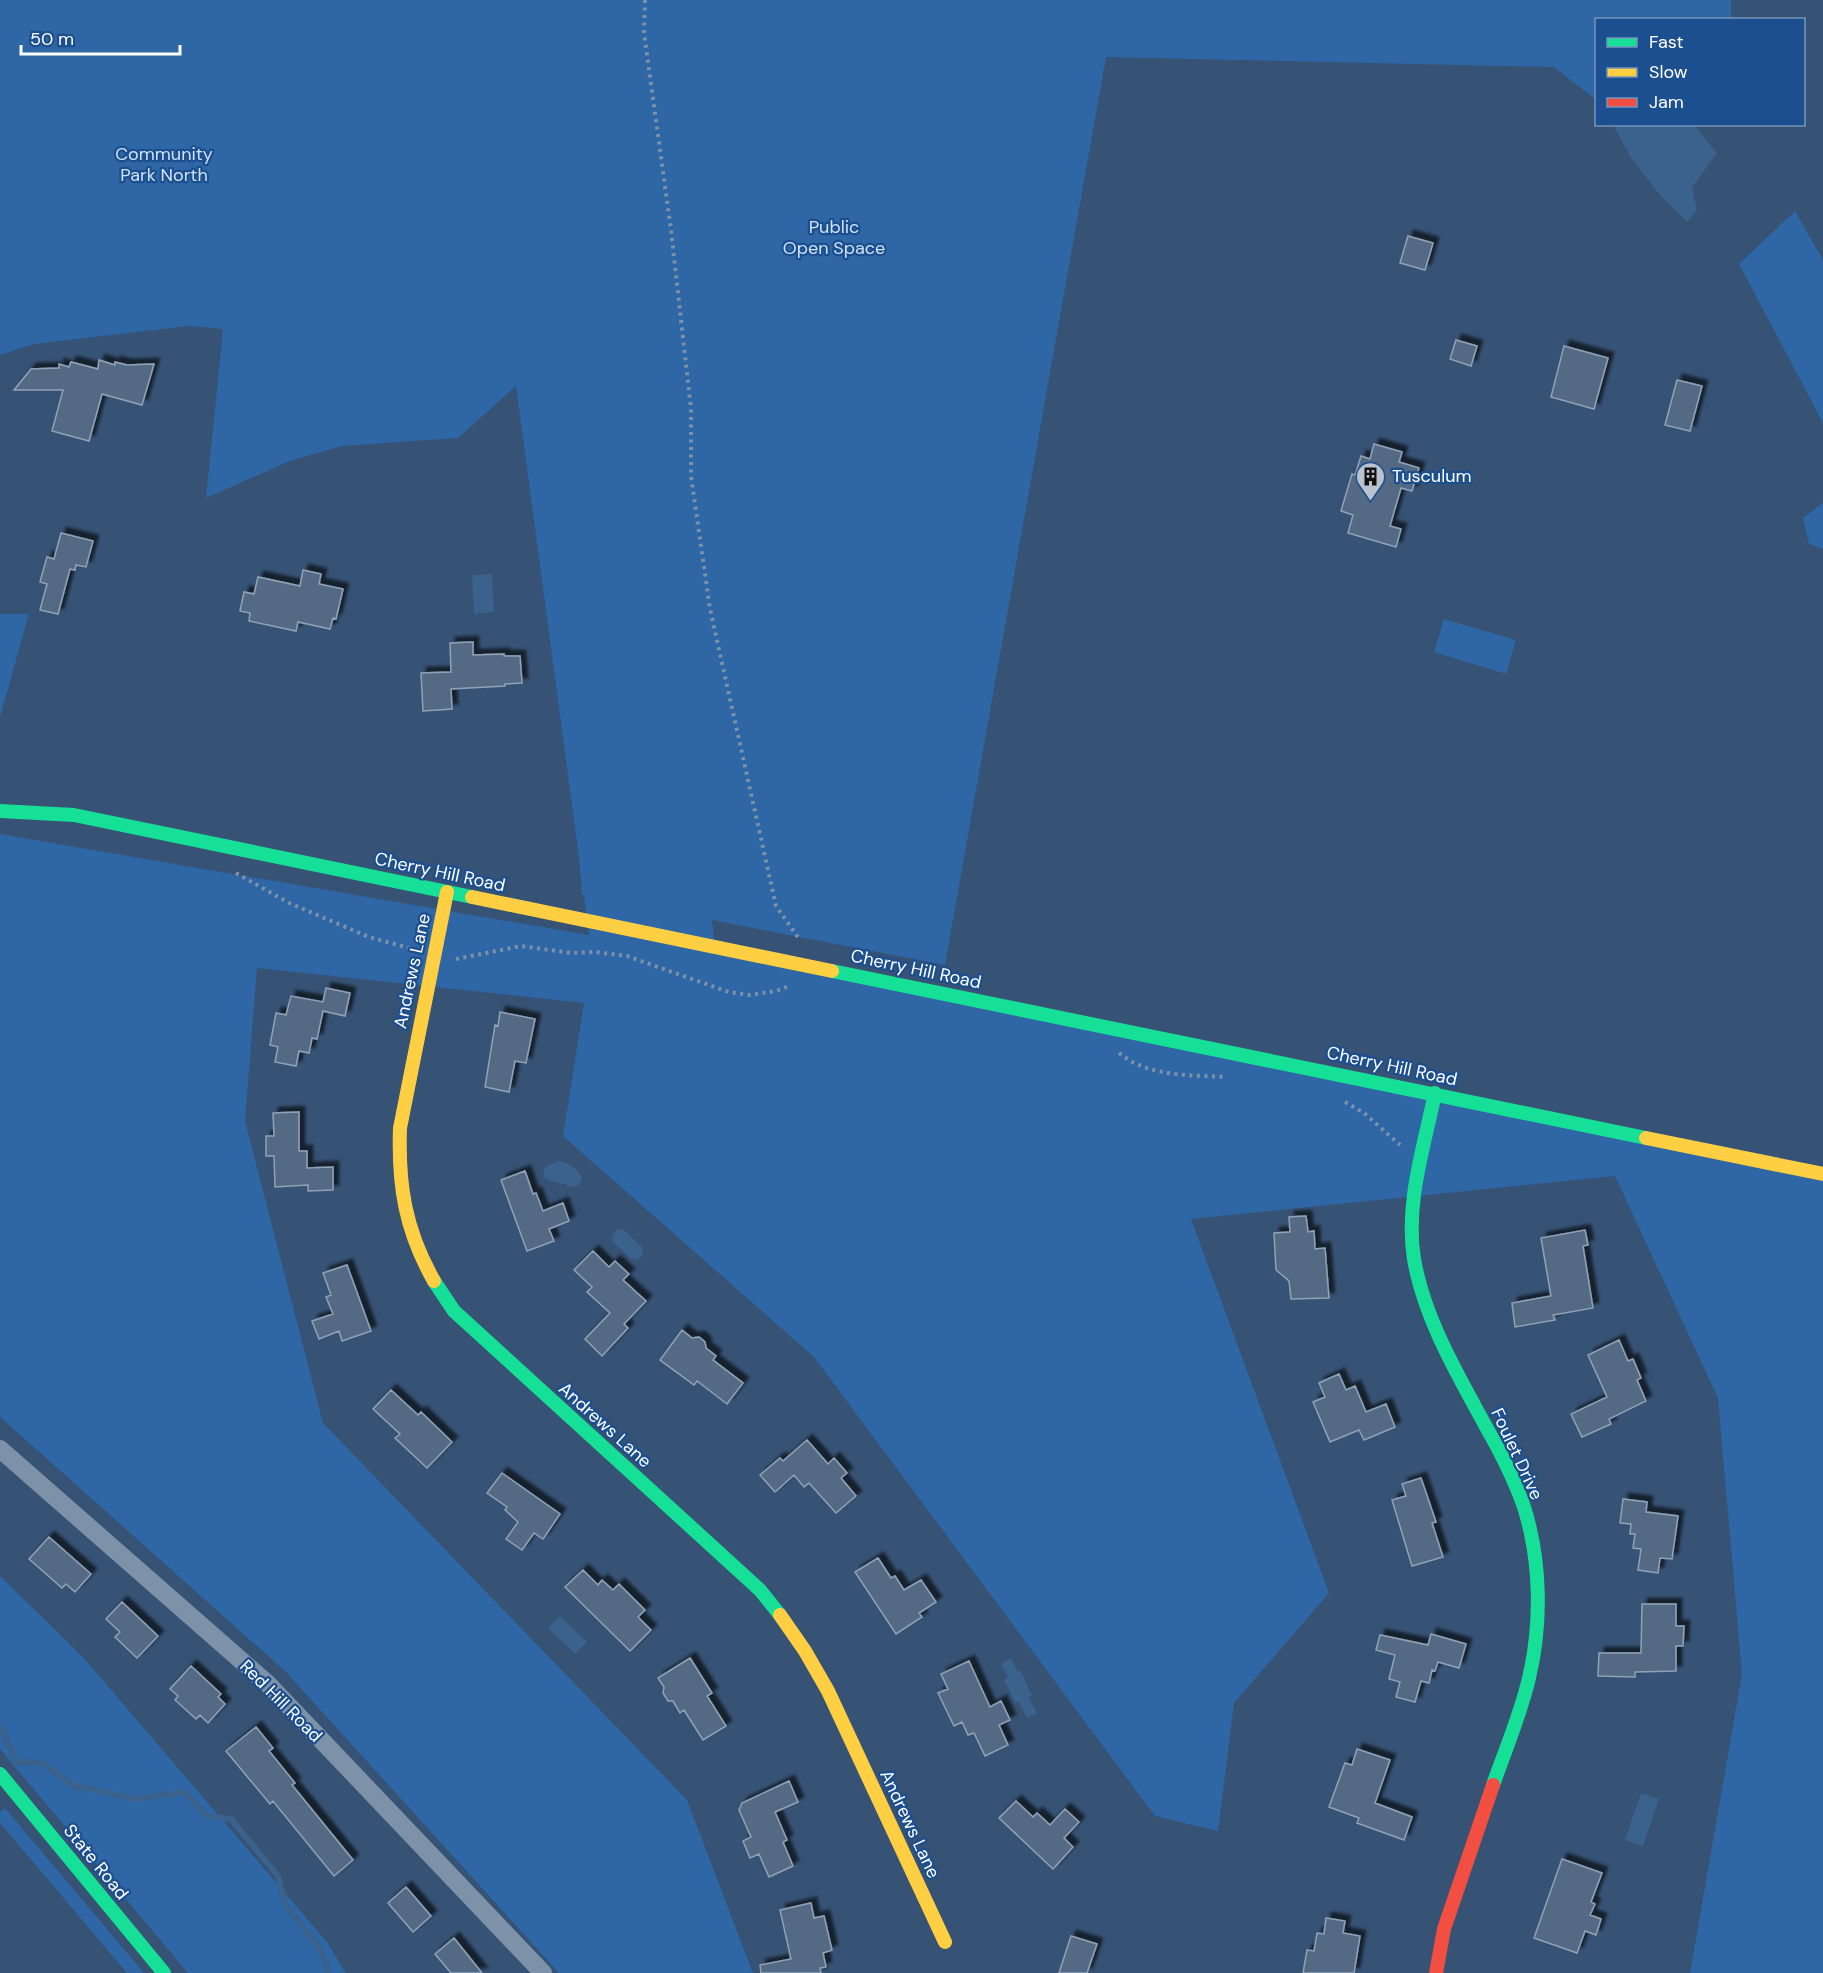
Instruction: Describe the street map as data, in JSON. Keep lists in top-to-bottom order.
{
  "streets": {
    "main road": [
      "Cherry Hill Road",
      "Andrews Lane",
      "Foulet Drive",
      "State Road"
    ],
    "street": ["Red Hill Road"]
  },
  "crossings": [
    ["Cherry Hill Road", "Andrews Lane"],
    ["Cherry Hill Road", "Foulet Drive"]
  ],
  "parks": ["Community Park North", "Public Open Space"],
  "places": {
    "building": ["Tusculum"]
  },
  "legend": ["Fast", "Slow", "Jam"],
  "scale_bar": "50 m"
}
